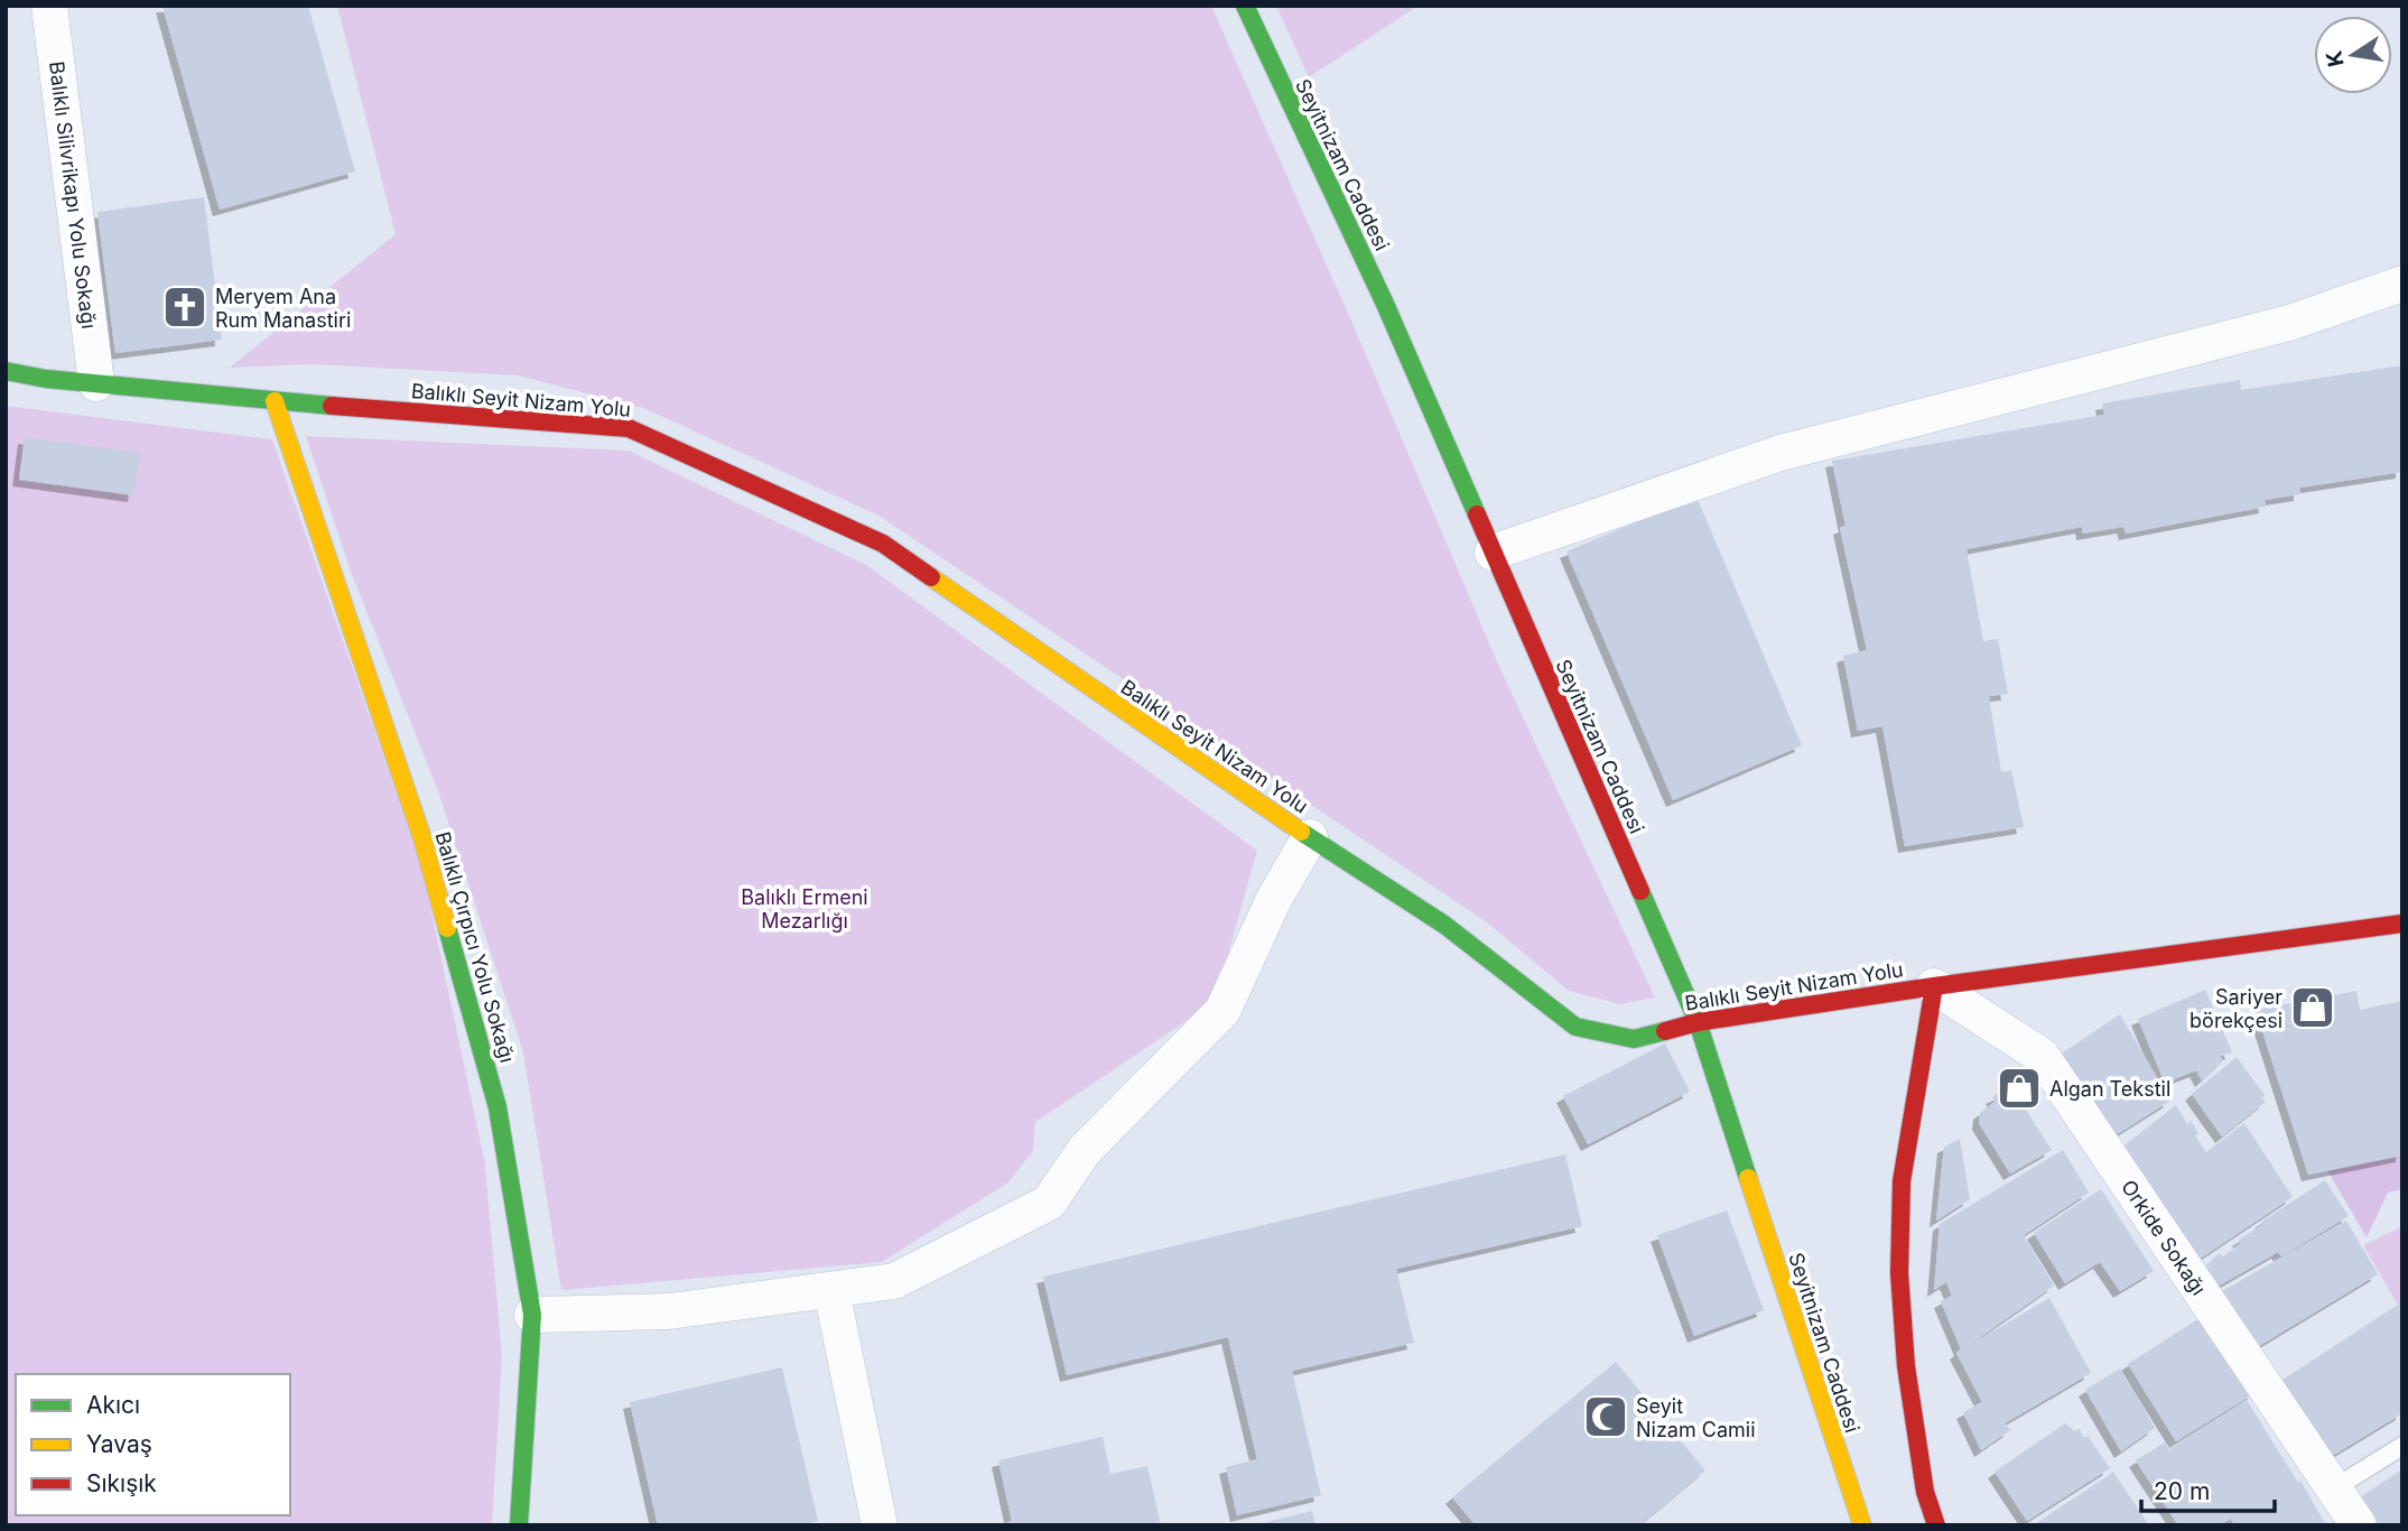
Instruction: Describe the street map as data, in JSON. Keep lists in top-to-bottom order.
{
  "streets": {
    "street": [
      "Seyitnizam Caddesi",
      "Balıklı Silivrikapı Yolu Sokağı",
      "Balıklı Seyit Nizam Yolu",
      "Balıklı Çırpıcı Yolu Sokağı",
      "Orkide Sokağı"
    ]
  },
  "crossings": [
    ["Seyitnizam Caddesi", "Balıklı Seyit Nizam Yolu"],
    ["Balıklı Silivrikapı Yolu Sokağı", "Balıklı Seyit Nizam Yolu"],
    ["Balıklı Seyit Nizam Yolu", "Balıklı Çırpıcı Yolu Sokağı"],
    ["Balıklı Seyit Nizam Yolu", "Orkide Sokağı"]
  ],
  "parks": ["Balıklı Ermeni Mezarlığı"],
  "places": {
    "church": ["Meryem Ana Rum Manastiri"],
    "shop": ["Sariyer börekçesi", "Algan Tekstil"],
    "mosque": ["Seyit Nizam Camii"]
  },
  "legend": ["Akıcı", "Yavaş", "Sıkışık"],
  "scale_bar": "20 m",
  "north": "left"
}
